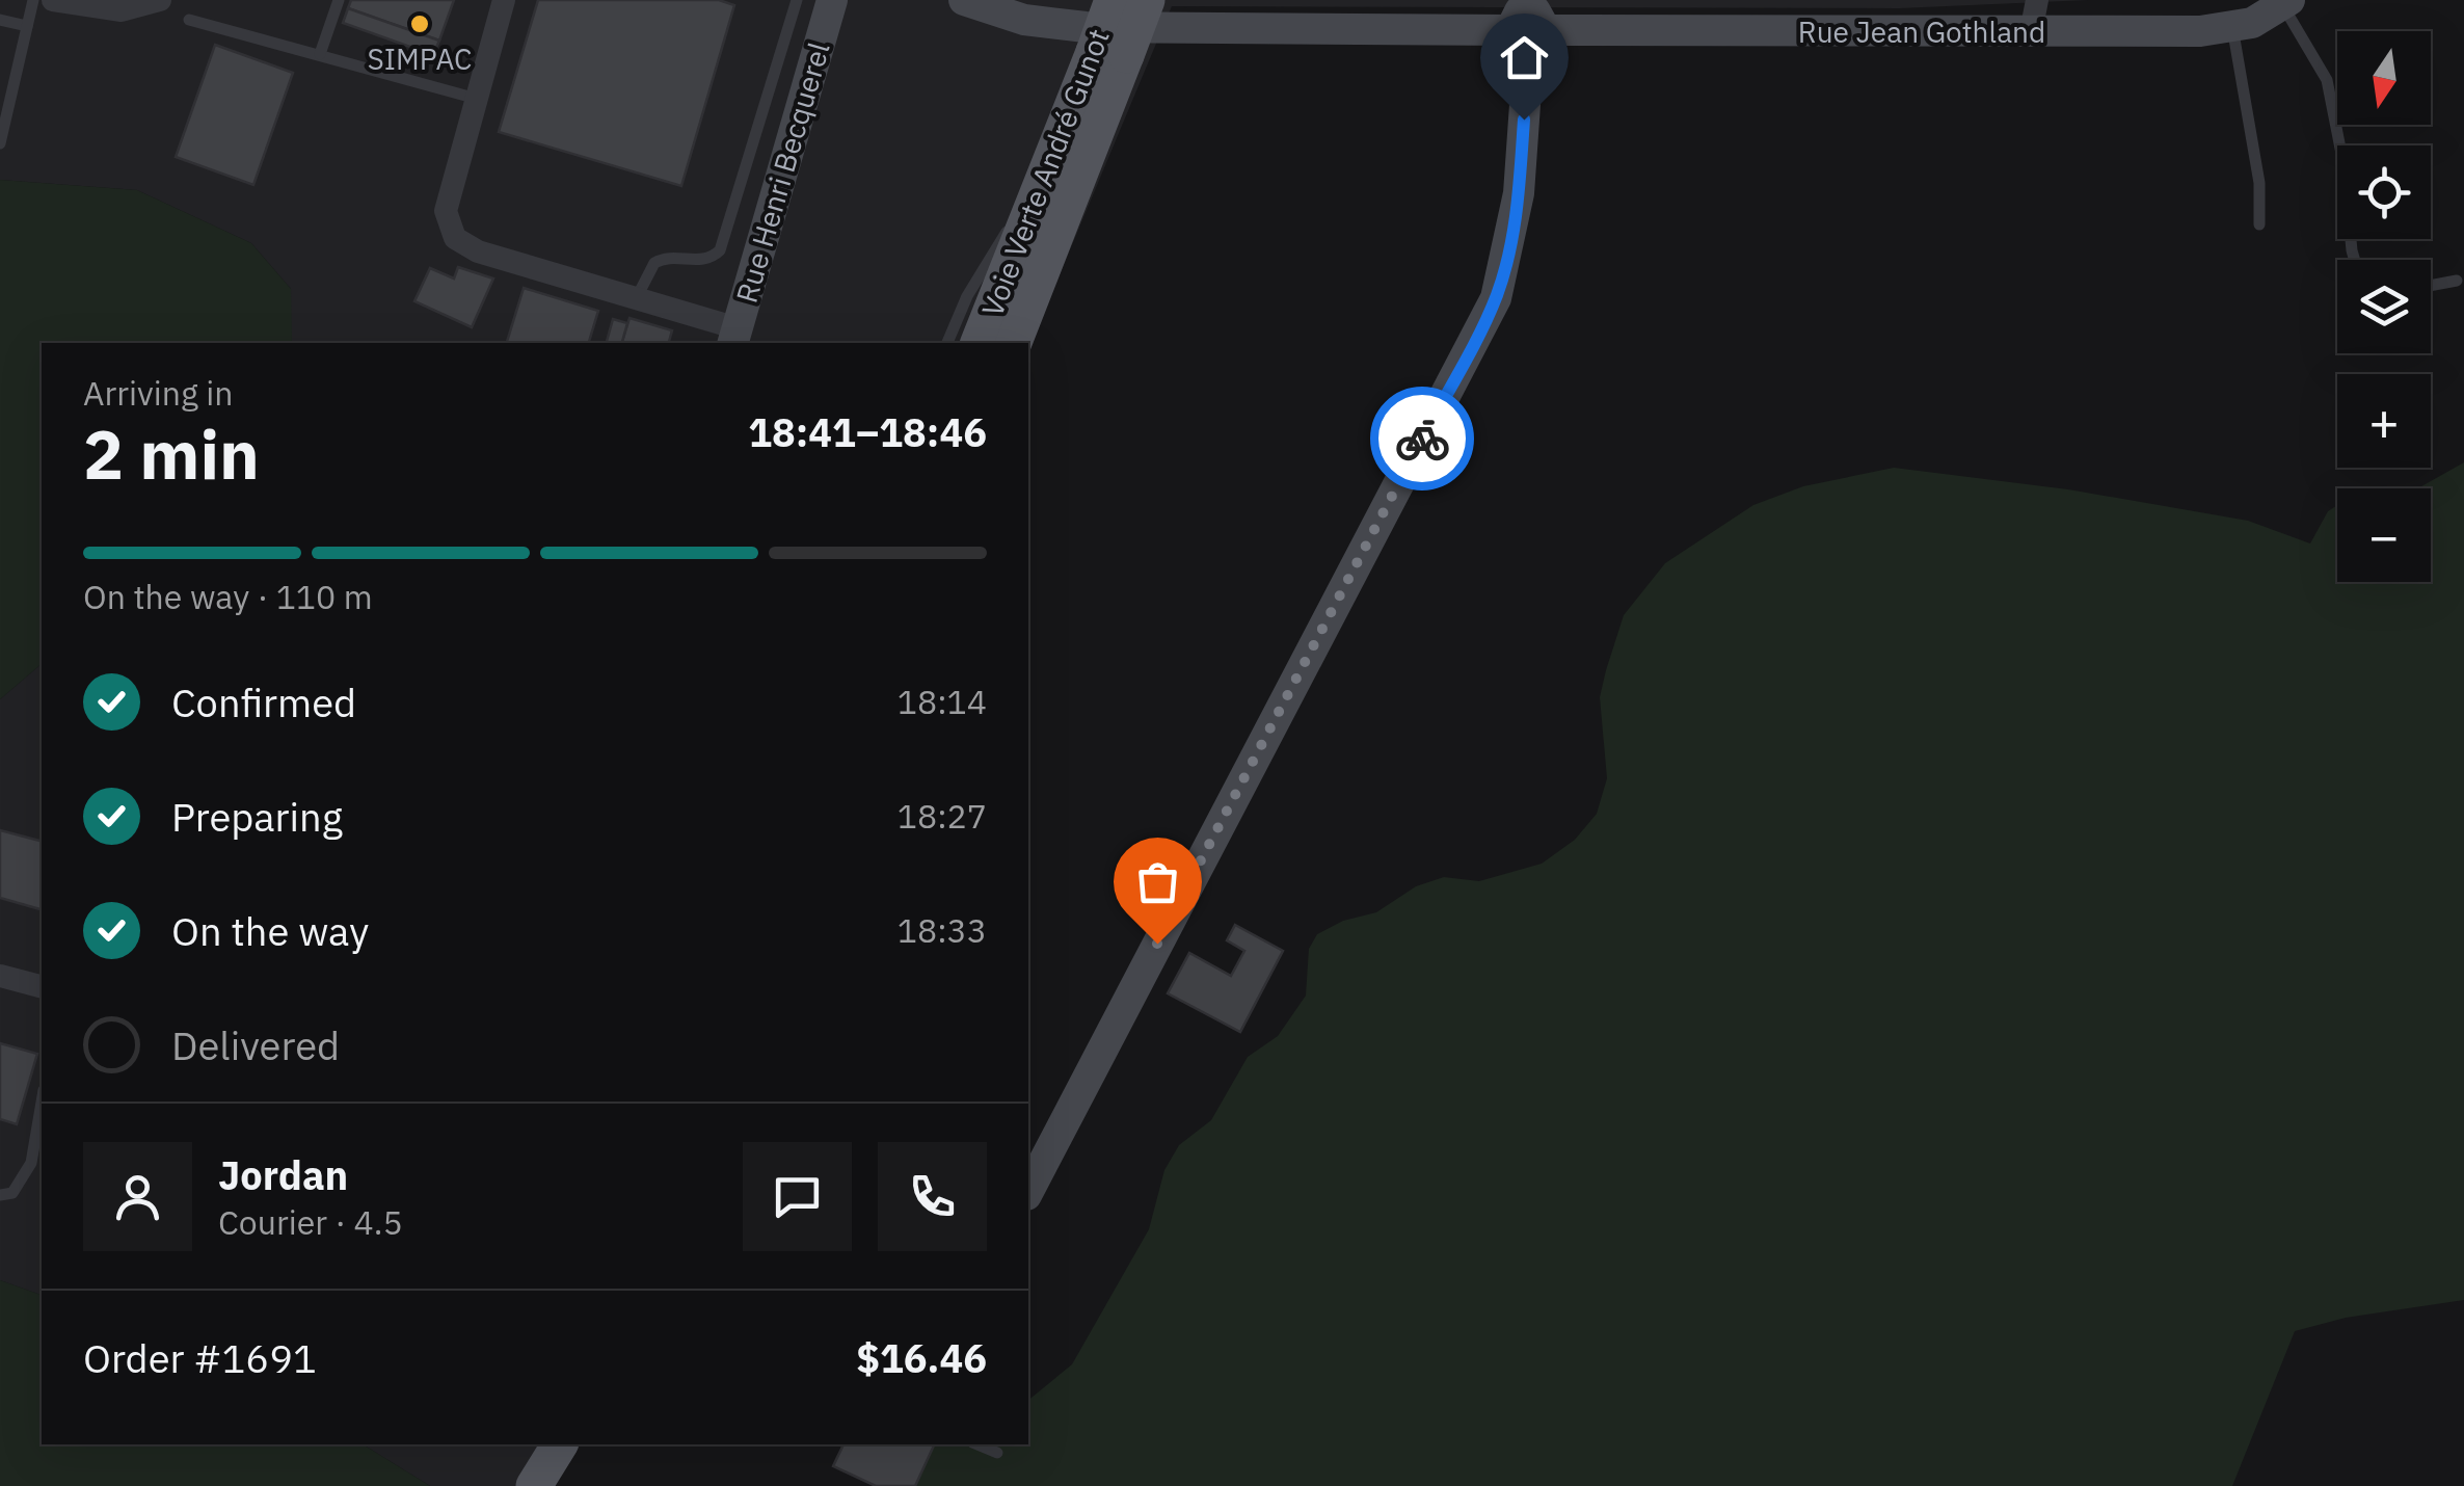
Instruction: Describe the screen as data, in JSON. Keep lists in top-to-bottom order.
{
  "streets": {
    "main road": ["Voie Verte André Gunot"],
    "street": ["Rue Jean Gothland", "Rue Henri Becquerel"]
  },
  "places": ["SIMPAC"],
  "north": "bottom",
  "page": {
    "map_buttons": ["+", "−"],
    "heading": ["2 min", "Arriving in", "18:41–18:46"],
    "panel": [
      "Jordan",
      "Courier · 4.5",
      "Order #1691",
      "$16.46"
    ],
    "bar": "On the way · 110 m",
    "list": [
      ["Confirmed", "18:14"],
      ["Preparing", "18:27"],
      ["On the way", "18:33"],
      "Delivered"
    ]
  }
}
